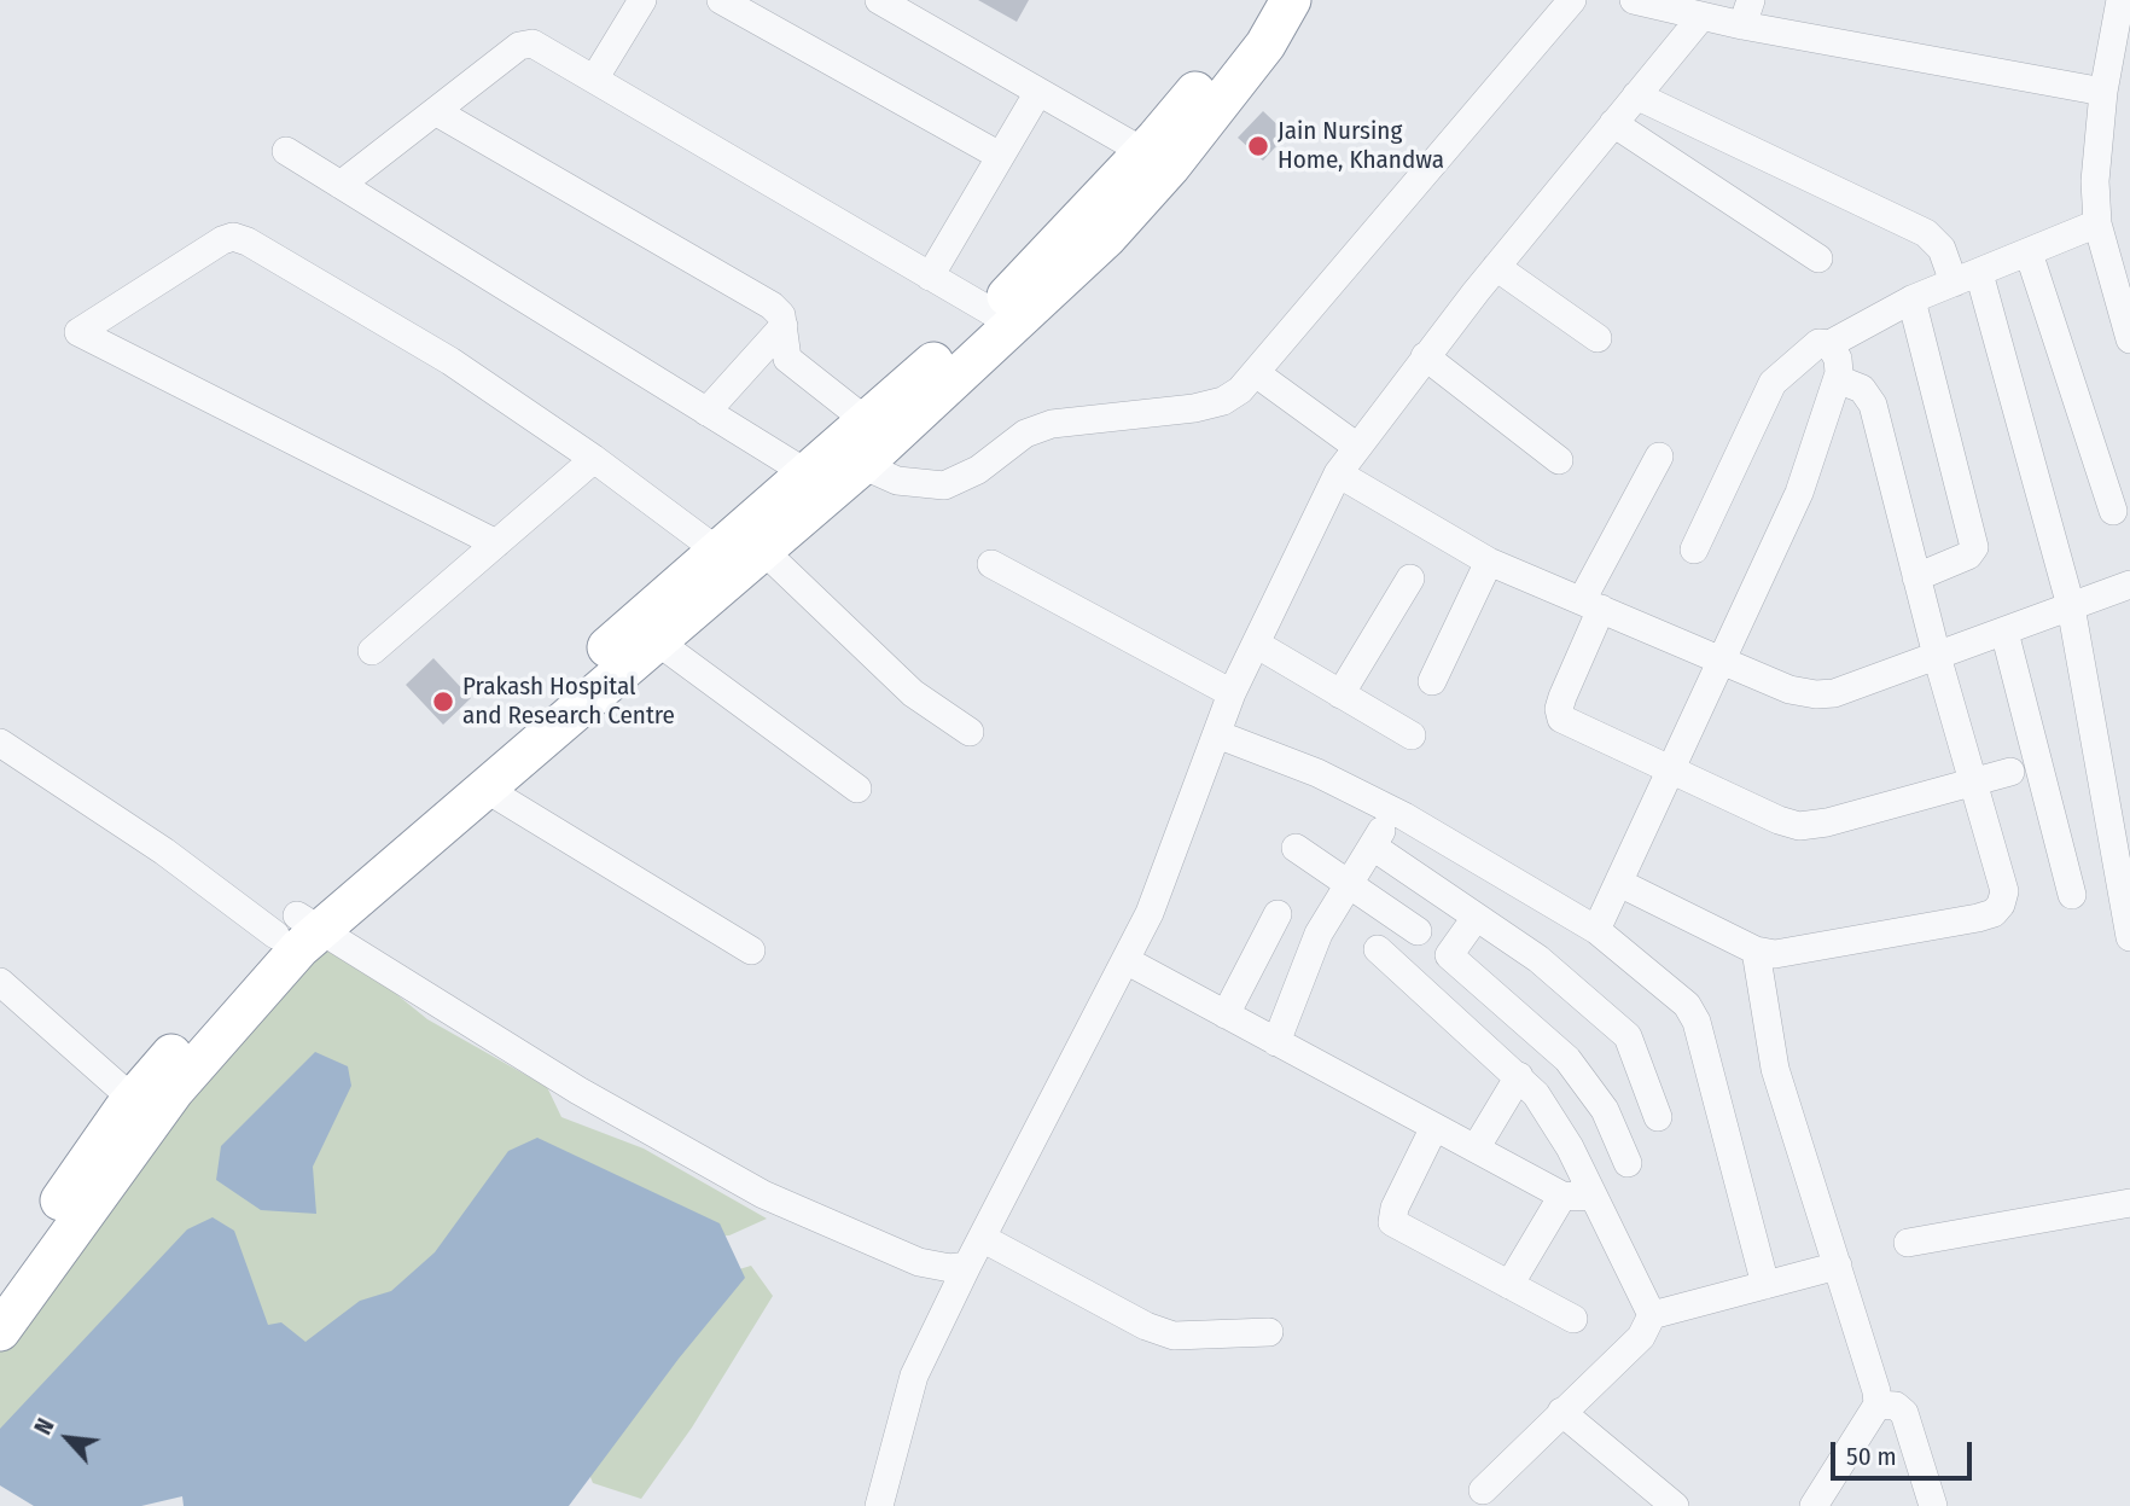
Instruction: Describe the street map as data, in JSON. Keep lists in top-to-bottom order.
{
  "places": ["Jain Nursing Home, Khandwa", "Prakash Hospital and Research Centre"],
  "scale_bar": "50 m",
  "north": "top left"
}
